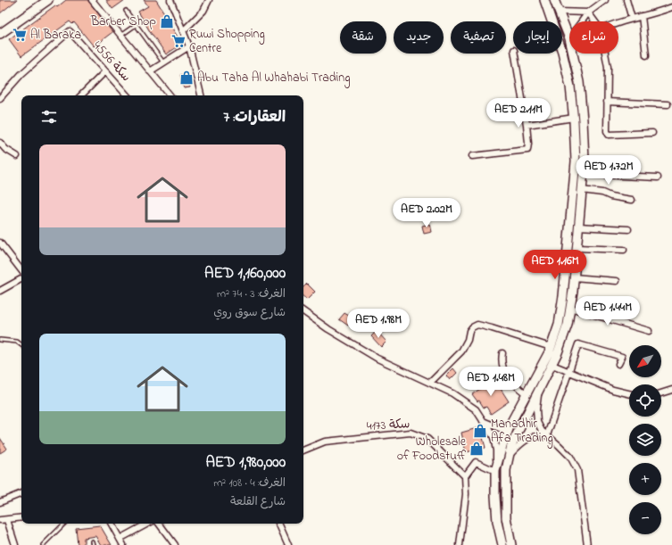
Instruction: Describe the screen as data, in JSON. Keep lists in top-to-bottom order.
{
  "streets": {
    "street": ["سكة 4556", "سكة 4173"]
  },
  "places": {
    "shop": [
      "Barber Shop",
      "Abu Taha Al Whahabi Trading",
      "Manadhir Afa Trading",
      "Wholesale of Foodstuff"
    ],
    "supermarket": ["Al Baraka", "Ruwi Shopping Centre"]
  },
  "north": "bottom left",
  "page": {
    "chip": [
      "شراء",
      "إيجار",
      "تصفية",
      "جديد",
      "شقة"
    ],
    "heading": "العقارات: 7",
    "price": [
      "AED 2.11M",
      "AED 1.72M",
      "AED 2.02M",
      "AED 1.16M",
      "AED 1.44M",
      "AED 1.98M",
      "AED 1.48M"
    ],
    "list": [
      {
        "name": "AED 1,160,000",
        "note": "الغرف: 3 · 74 m² · شارع سوق روي"
      },
      {
        "name": "AED 1,980,000",
        "note": "الغرف: 4 · 108 m² · شارع القلعة"
      }
    ],
    "map_buttons": ["+", "−"]
  }
}
